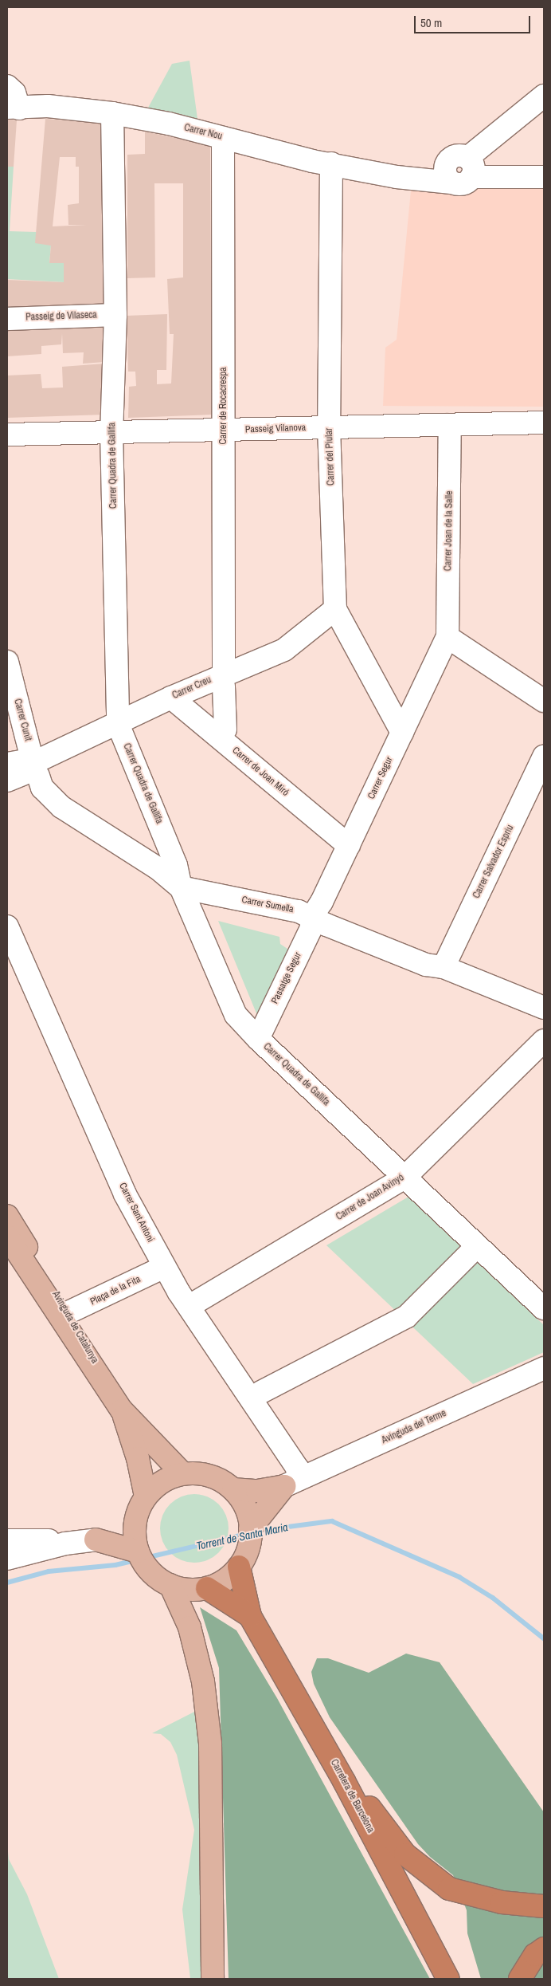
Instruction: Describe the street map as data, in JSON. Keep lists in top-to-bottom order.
{
  "streets": {
    "highway": ["Carretera de Barcelona"],
    "main road": ["Avinguda de Catalunya"],
    "street": [
      "Carrer Nou",
      "Passeig de Vilaseca",
      "Carrer de Rocacrespa",
      "Passeig Vilanova",
      "Carrer del Piular",
      "Carrer Quadra de Gallifa",
      "Carrer Joan de la Salle",
      "Carrer Creu",
      "Carrer Cunit",
      "Carrer de Joan Miró",
      "Carrer Segur",
      "Carrer Salvador Espriu",
      "Carrer Sumella",
      "Passatge Segur",
      "Carrer de Joan Avinyó",
      "Carrer Sant Antoni",
      "Plaça de la Fita",
      "Avinguda del Terme"
    ]
  },
  "crossings": [
    ["Carrer Nou", "Carrer de Rocacrespa"],
    ["Carrer Nou", "Carrer del Piular"],
    ["Carrer Nou", "Carrer Quadra de Gallifa"],
    ["Passeig de Vilaseca", "Carrer Quadra de Gallifa"],
    ["Carrer de Rocacrespa", "Passeig Vilanova"],
    ["Carrer de Rocacrespa", "Carrer Creu"],
    ["Passeig Vilanova", "Carrer del Piular"],
    ["Passeig Vilanova", "Carrer Quadra de Gallifa"],
    ["Passeig Vilanova", "Carrer Joan de la Salle"],
    ["Carrer del Piular", "Carrer Creu"],
    ["Carrer del Piular", "Carrer Segur"],
    ["Carrer Quadra de Gallifa", "Carrer Creu"],
    ["Carrer Quadra de Gallifa", "Carrer Sumella"],
    ["Carrer Quadra de Gallifa", "Passatge Segur"],
    ["Carrer Quadra de Gallifa", "Carrer de Joan Avinyó"],
    ["Carrer Joan de la Salle", "Carrer Segur"],
    ["Carrer Creu", "Carrer Cunit"],
    ["Carrer Creu", "Carrer de Joan Miró"],
    ["Carrer Creu", "Carrer Sumella"],
    ["Carrer Cunit", "Carrer Sumella"],
    ["Carrer de Joan Miró", "Carrer Segur"],
    ["Carrer Segur", "Carrer Sumella"],
    ["Carrer Segur", "Passatge Segur"],
    ["Carrer Salvador Espriu", "Carrer Sumella"],
    ["Carrer Sumella", "Passatge Segur"],
    ["Carrer de Joan Avinyó", "Carrer Sant Antoni"],
    ["Carrer Sant Antoni", "Plaça de la Fita"],
    ["Carrer Sant Antoni", "Avinguda del Terme"],
    ["Plaça de la Fita", "Avinguda de Catalunya"]
  ],
  "water": ["Torrent de Santa Maria"],
  "scale_bar": "50 m"
}
